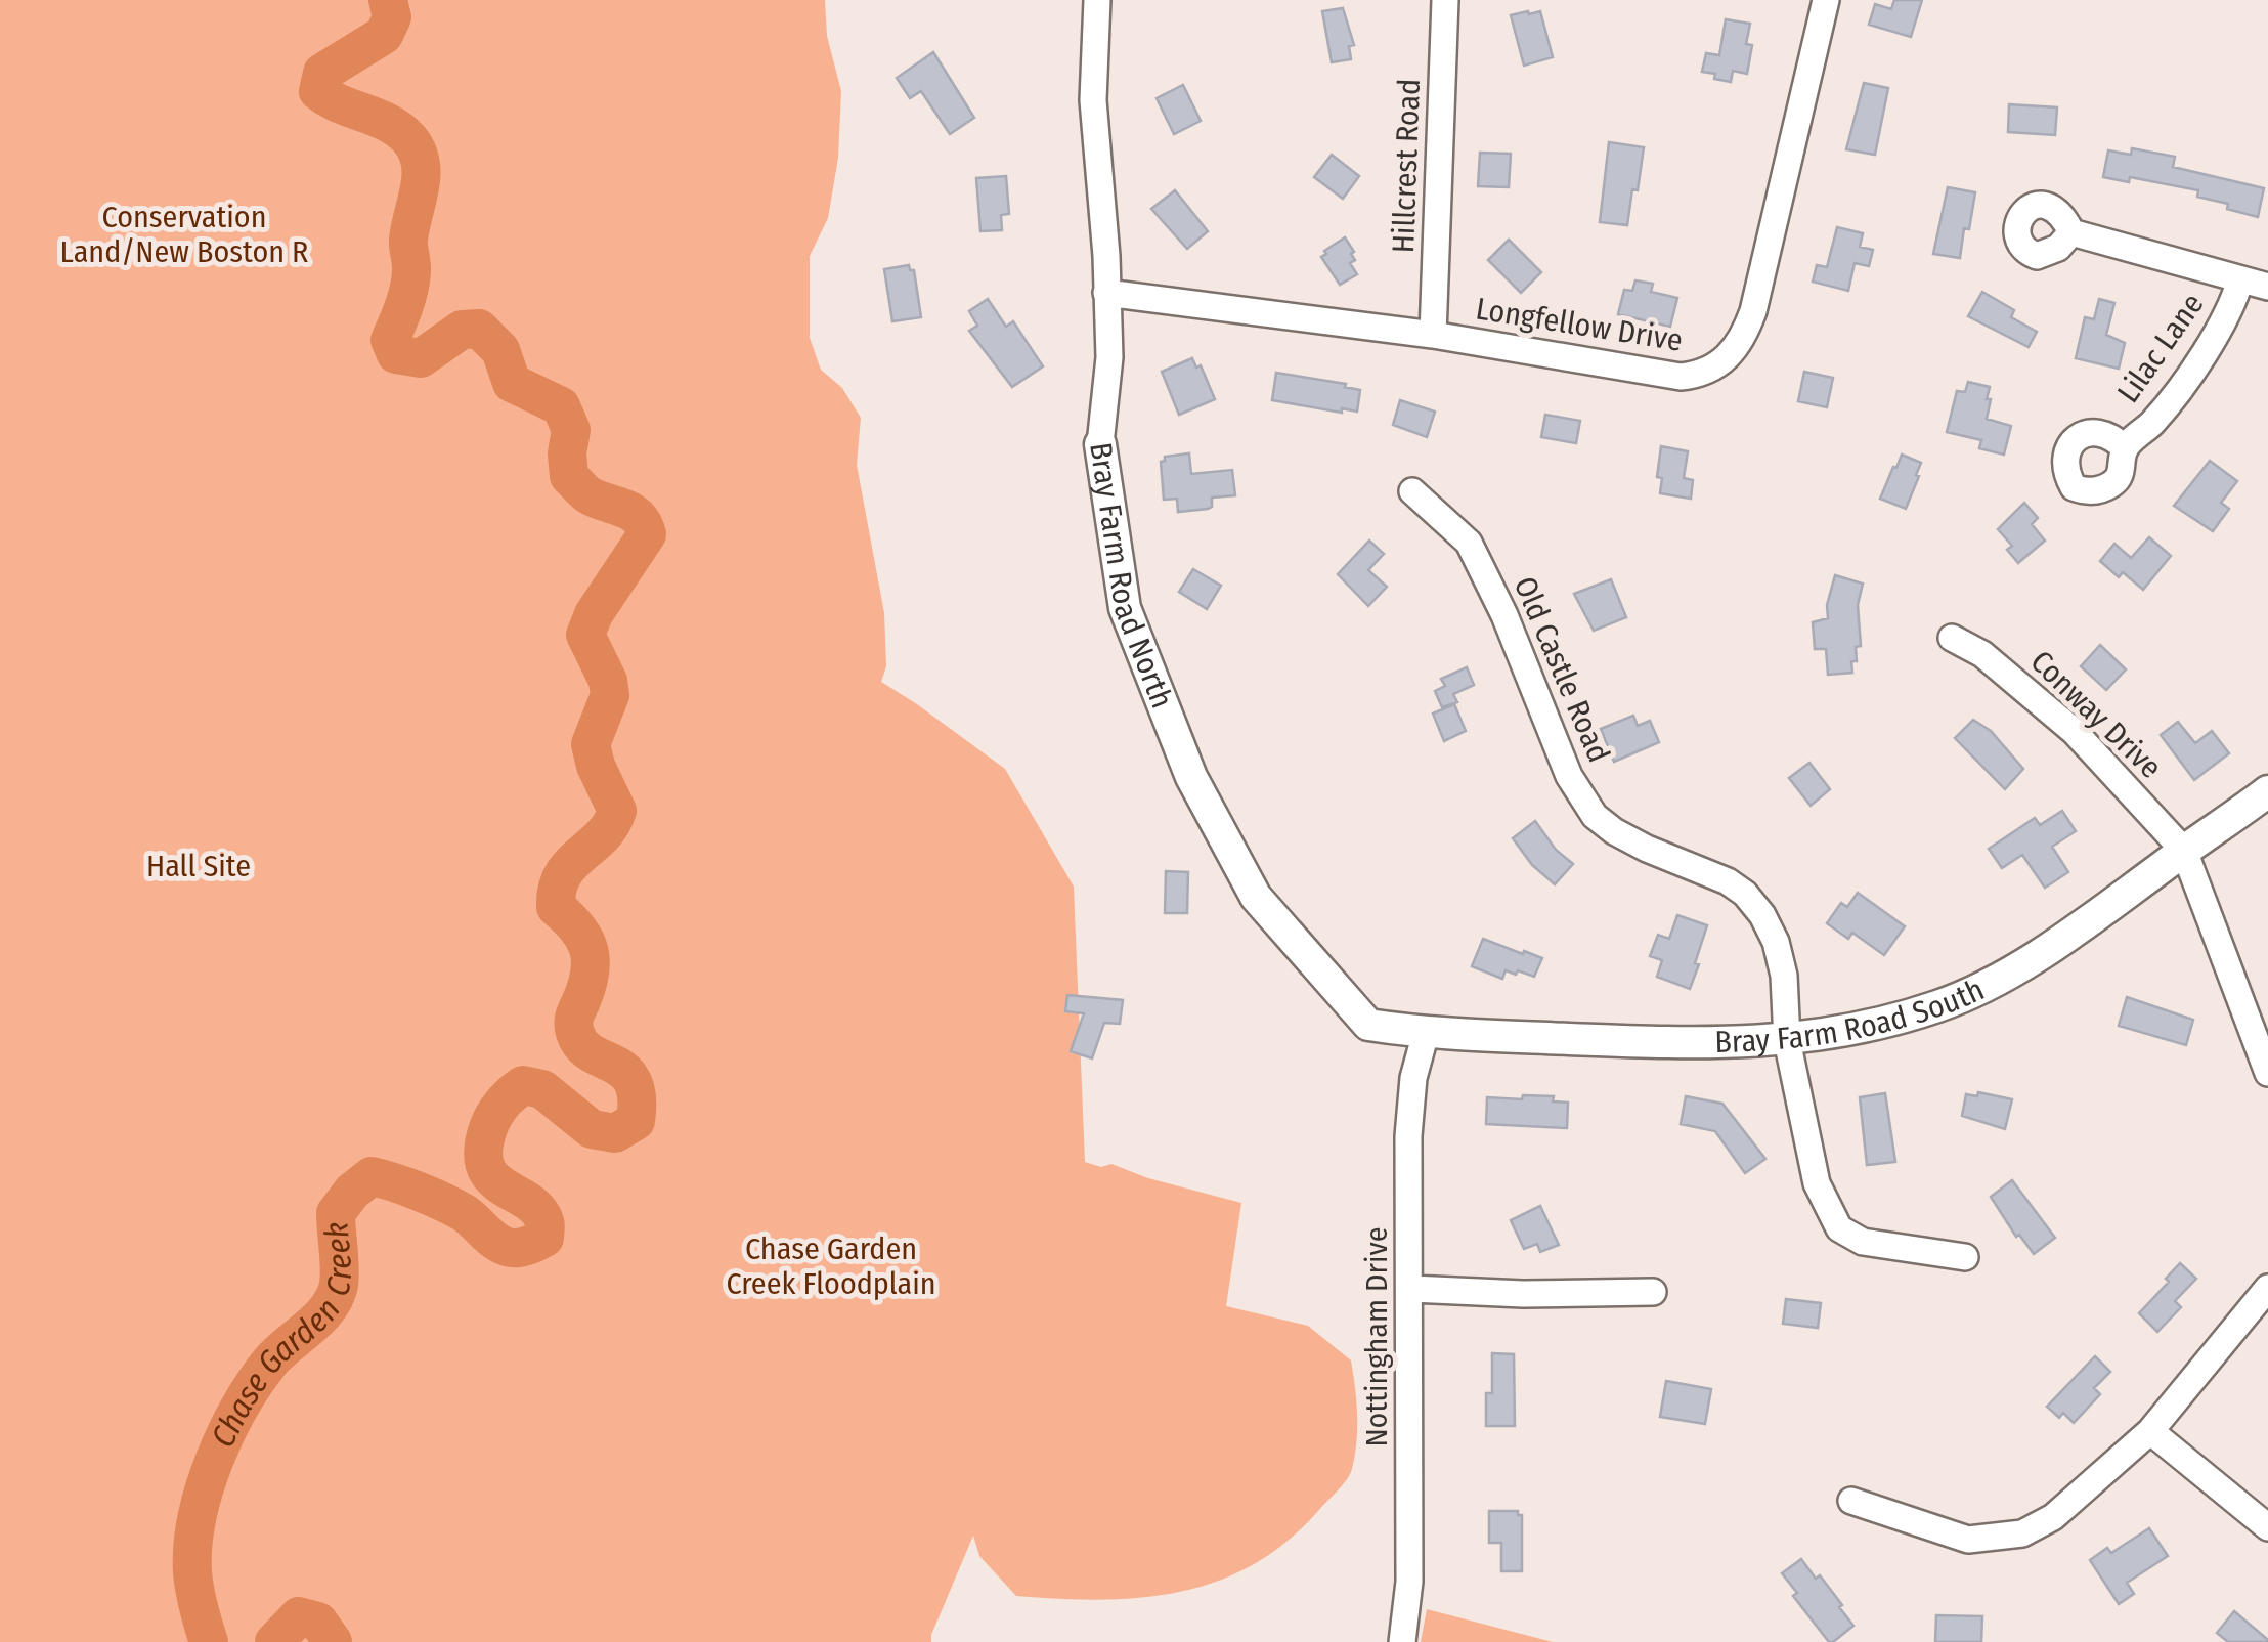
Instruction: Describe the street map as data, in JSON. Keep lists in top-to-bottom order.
{
  "streets": {
    "street": [
      "Hillcrest Road",
      "Longfellow Drive",
      "Lilac Lane",
      "Bray Farm Road North",
      "Old Castle Road",
      "Conway Drive",
      "Bray Farm Road South",
      "Nottingham Drive"
    ]
  },
  "crossings": [
    ["Hillcrest Road", "Longfellow Drive"],
    ["Longfellow Drive", "Bray Farm Road North"],
    ["Bray Farm Road North", "Bray Farm Road South"],
    ["Old Castle Road", "Bray Farm Road South"],
    ["Conway Drive", "Bray Farm Road South"],
    ["Bray Farm Road South", "Nottingham Drive"]
  ],
  "water": ["Chase Garden Creek"],
  "parks": ["Conservation Land/New Boston R", "Hall Site", "Chase Garden Creek Floodplain"]
}
